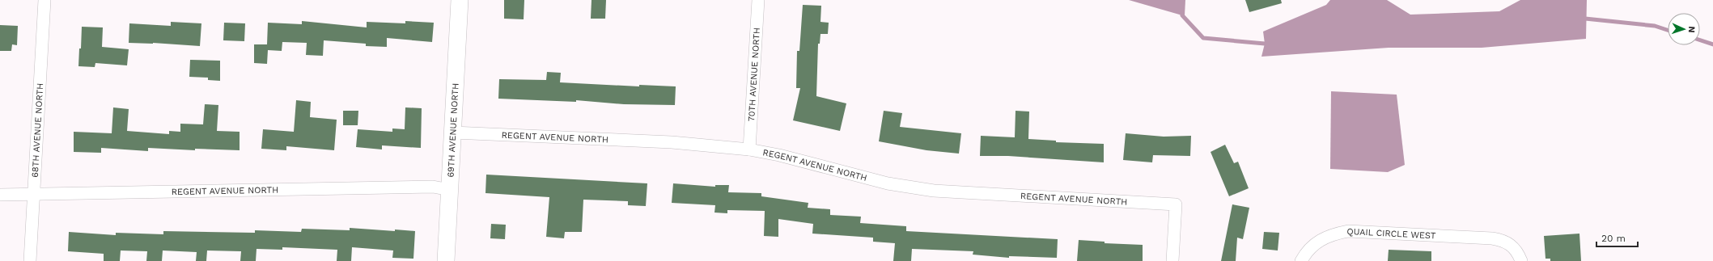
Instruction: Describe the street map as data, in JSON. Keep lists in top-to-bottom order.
{
  "streets": {
    "street": [
      "70TH AVENUE NORTH",
      "68TH AVENUE NORTH",
      "69TH AVENUE NORTH",
      "REGENT AVENUE NORTH",
      "QUAIL CIRCLE WEST"
    ]
  },
  "crossings": [
    ["70TH AVENUE NORTH", "REGENT AVENUE NORTH"],
    ["68TH AVENUE NORTH", "REGENT AVENUE NORTH"],
    ["69TH AVENUE NORTH", "REGENT AVENUE NORTH"]
  ],
  "scale_bar": "20 m",
  "north": "right"
}
